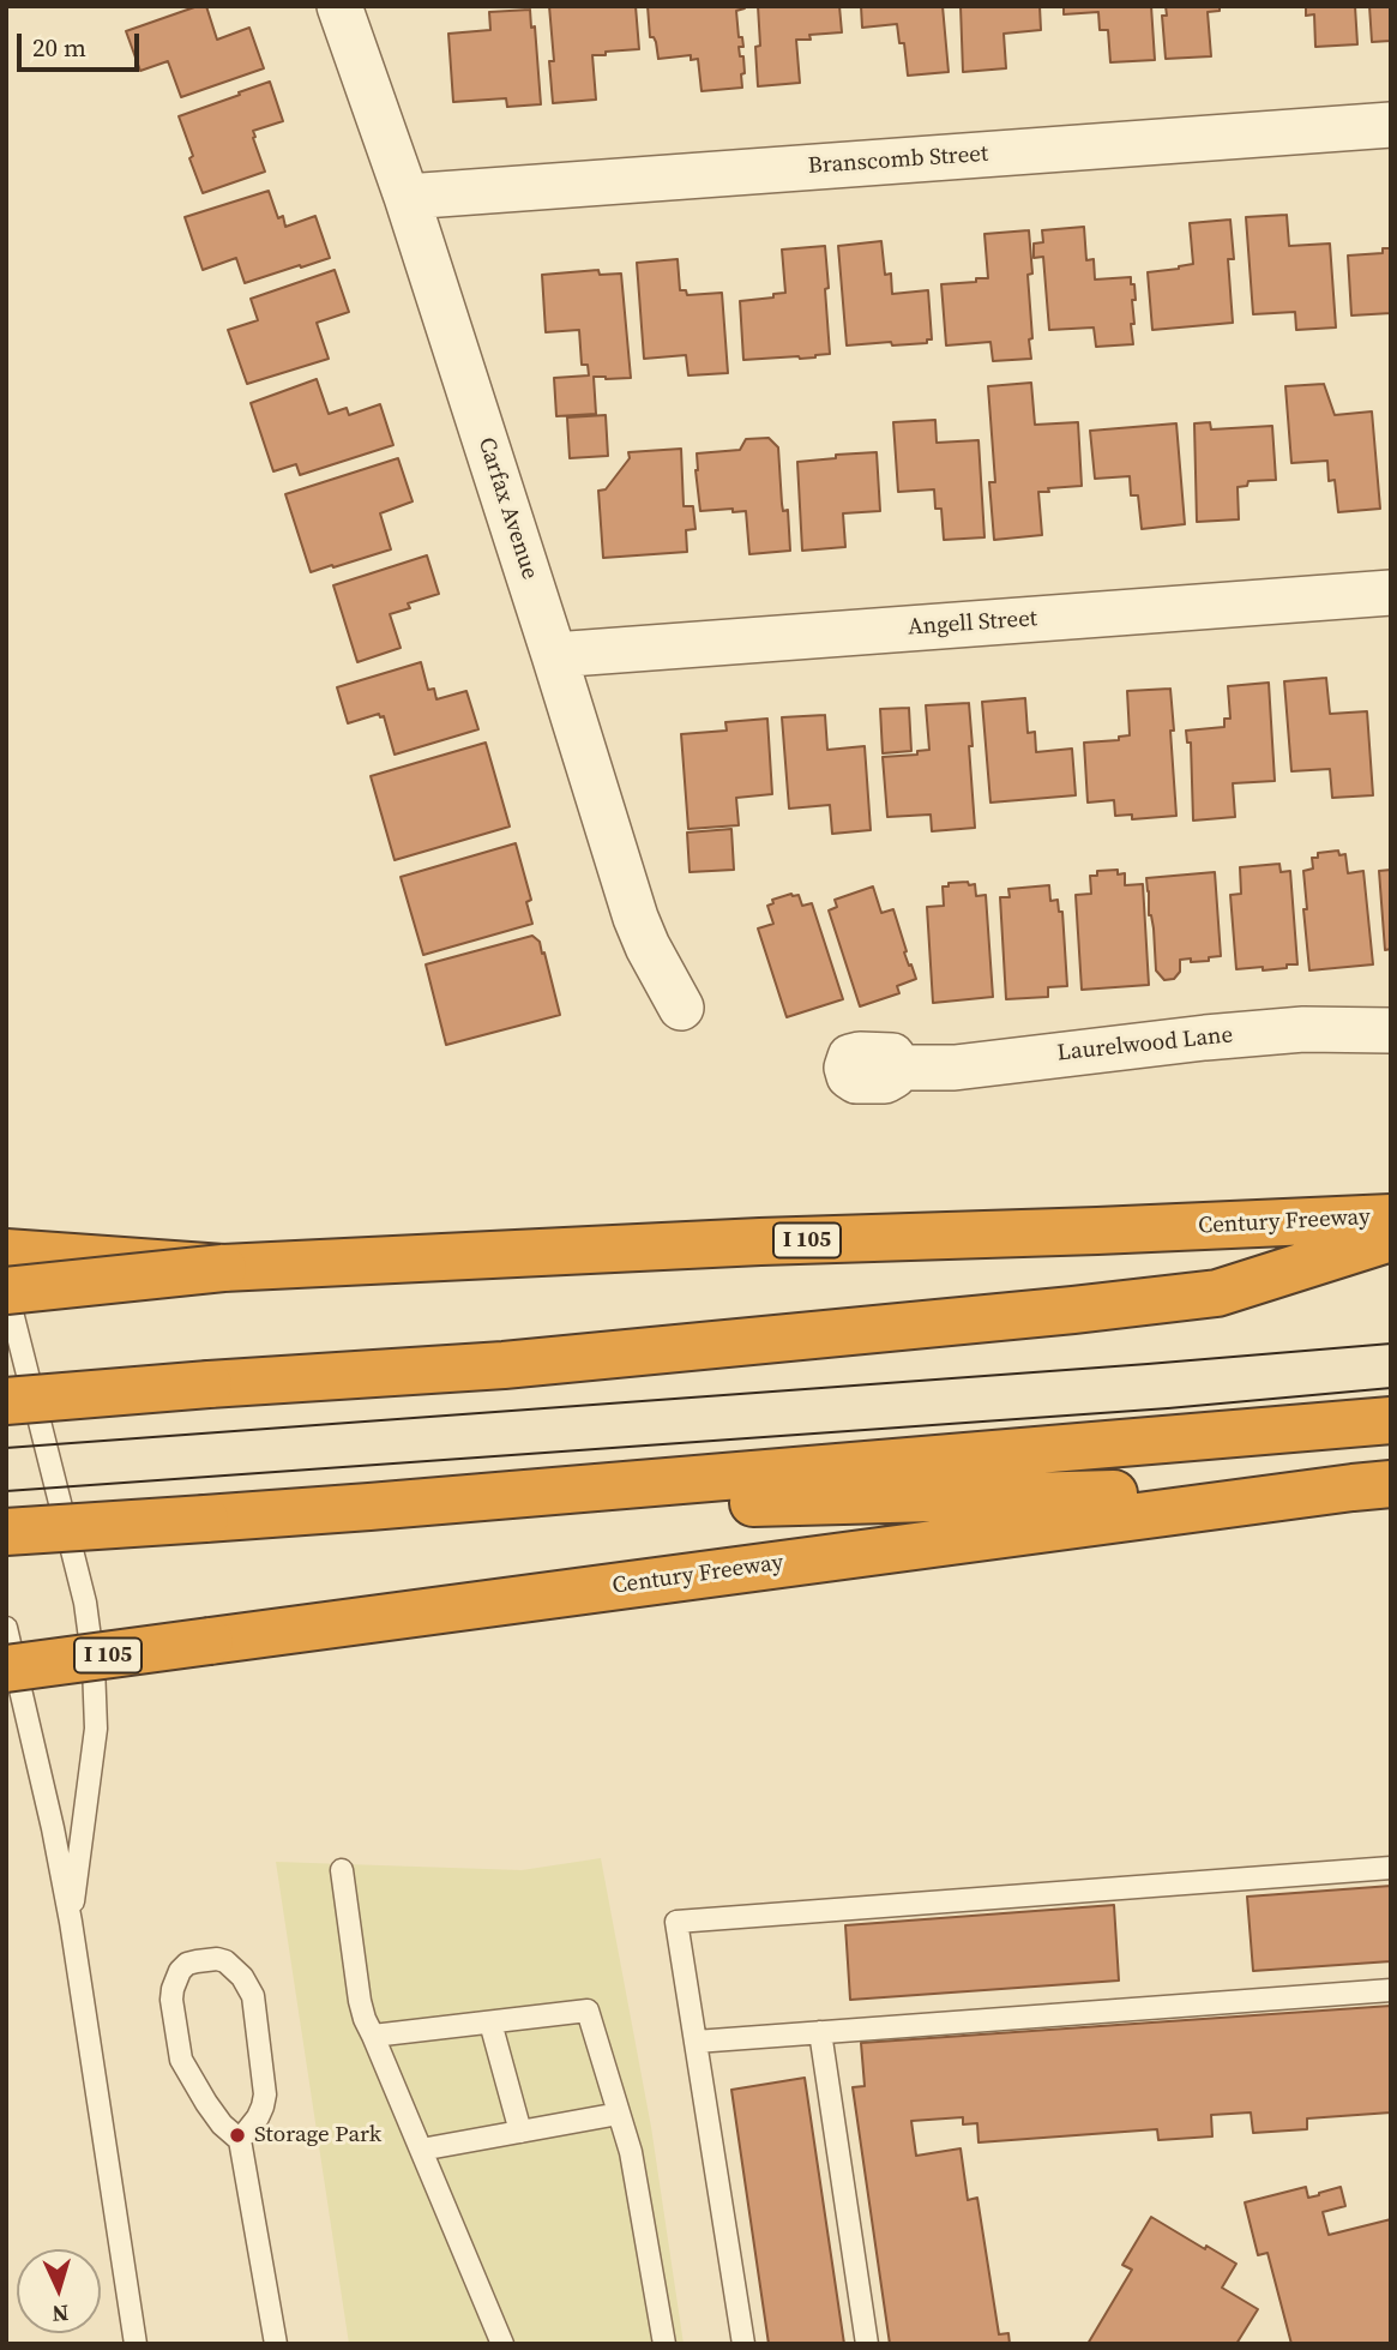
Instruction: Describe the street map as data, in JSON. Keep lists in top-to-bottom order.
{
  "streets": {
    "highway": ["Century Freeway", "I 105"],
    "street": [
      "Branscomb Street",
      "Carfax Avenue",
      "Angell Street",
      "Laurelwood Lane"
    ]
  },
  "crossings": [
    ["Branscomb Street", "Carfax Avenue"],
    ["Carfax Avenue", "Angell Street"]
  ],
  "places": ["Storage Park"],
  "scale_bar": "20 m",
  "north": "bottom"
}
